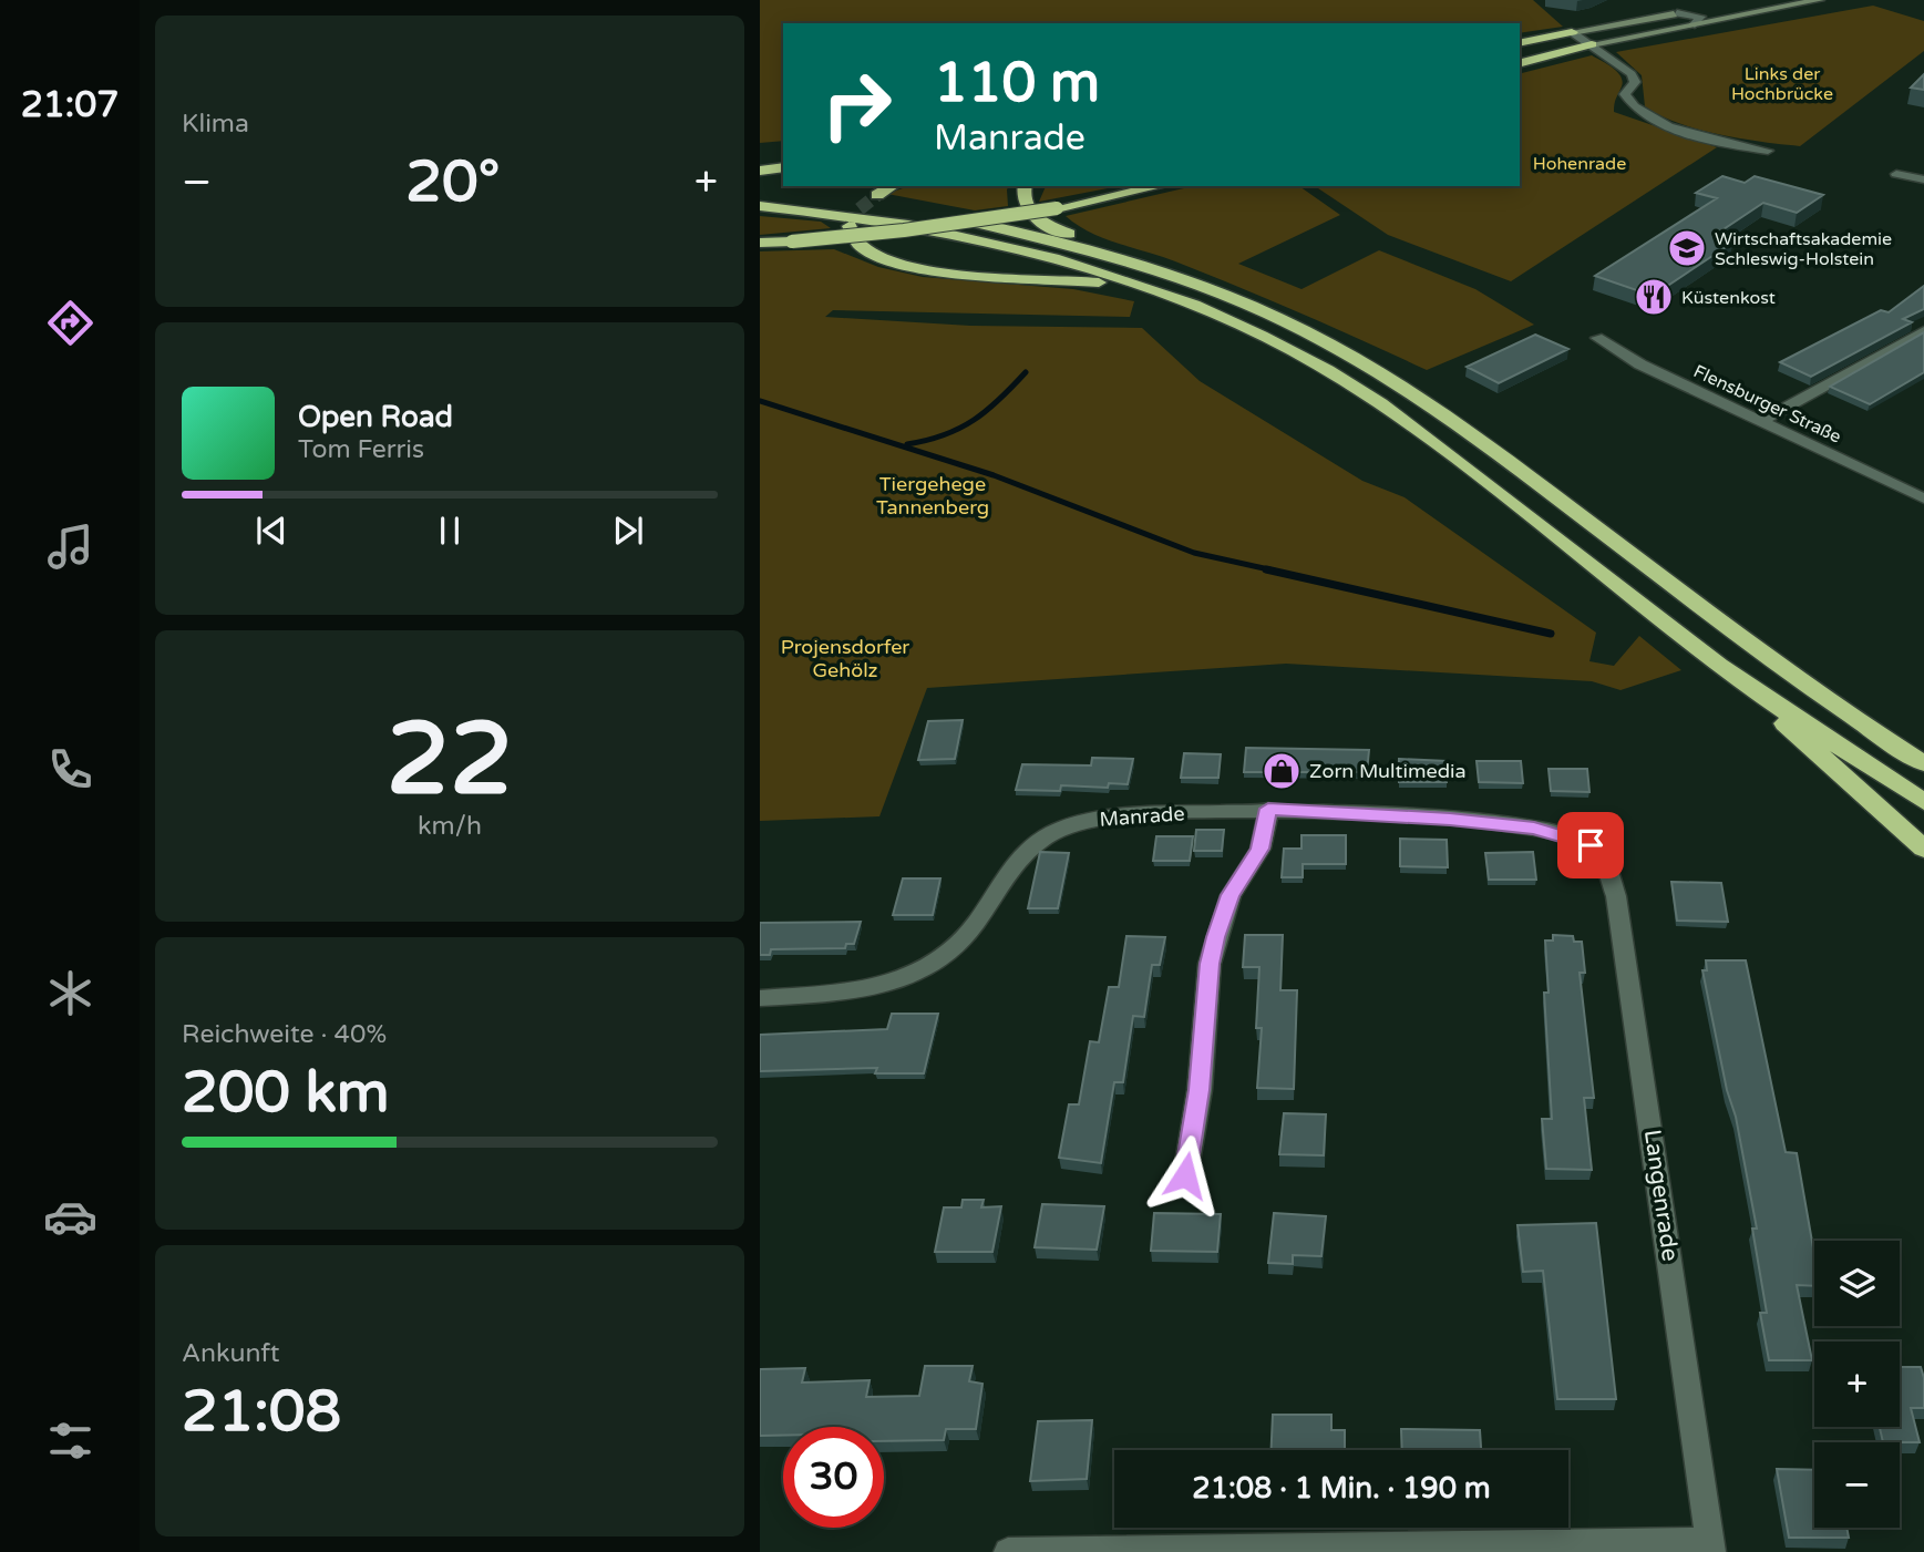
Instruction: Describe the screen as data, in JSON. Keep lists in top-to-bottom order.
{
  "streets": {
    "street": ["Flensburger Straße", "Manrade", "Langenrade"]
  },
  "crossings": [
    ["Manrade", "Langenrade"]
  ],
  "parks": [
    "Links der Hochbrücke",
    "Hohenrade",
    "Tiergehege Tannenberg",
    "Projensdorfer Gehölz"
  ],
  "places": {
    "school or university": ["Wirtschaftsakademie Schleswig-Holstein"],
    "restaurant": ["Küstenkost"],
    "shop": ["Zorn Multimedia"]
  },
  "page": {
    "tabs": "21:07",
    "tile": [
      "Klima",
      ["22", "km/h"],
      ["Reichweite · 40%", "200 km"],
      ["Ankunft", "21:08"]
    ],
    "turn": ["110 m", "Manrade"],
    "heat": ["−", "20°", "+"],
    "song": ["Open Road", "Tom Ferris"],
    "map_buttons": ["+", "−"],
    "limit": "30",
    "trip": "21:08 · 1 Min. · 190 m"
  }
}
